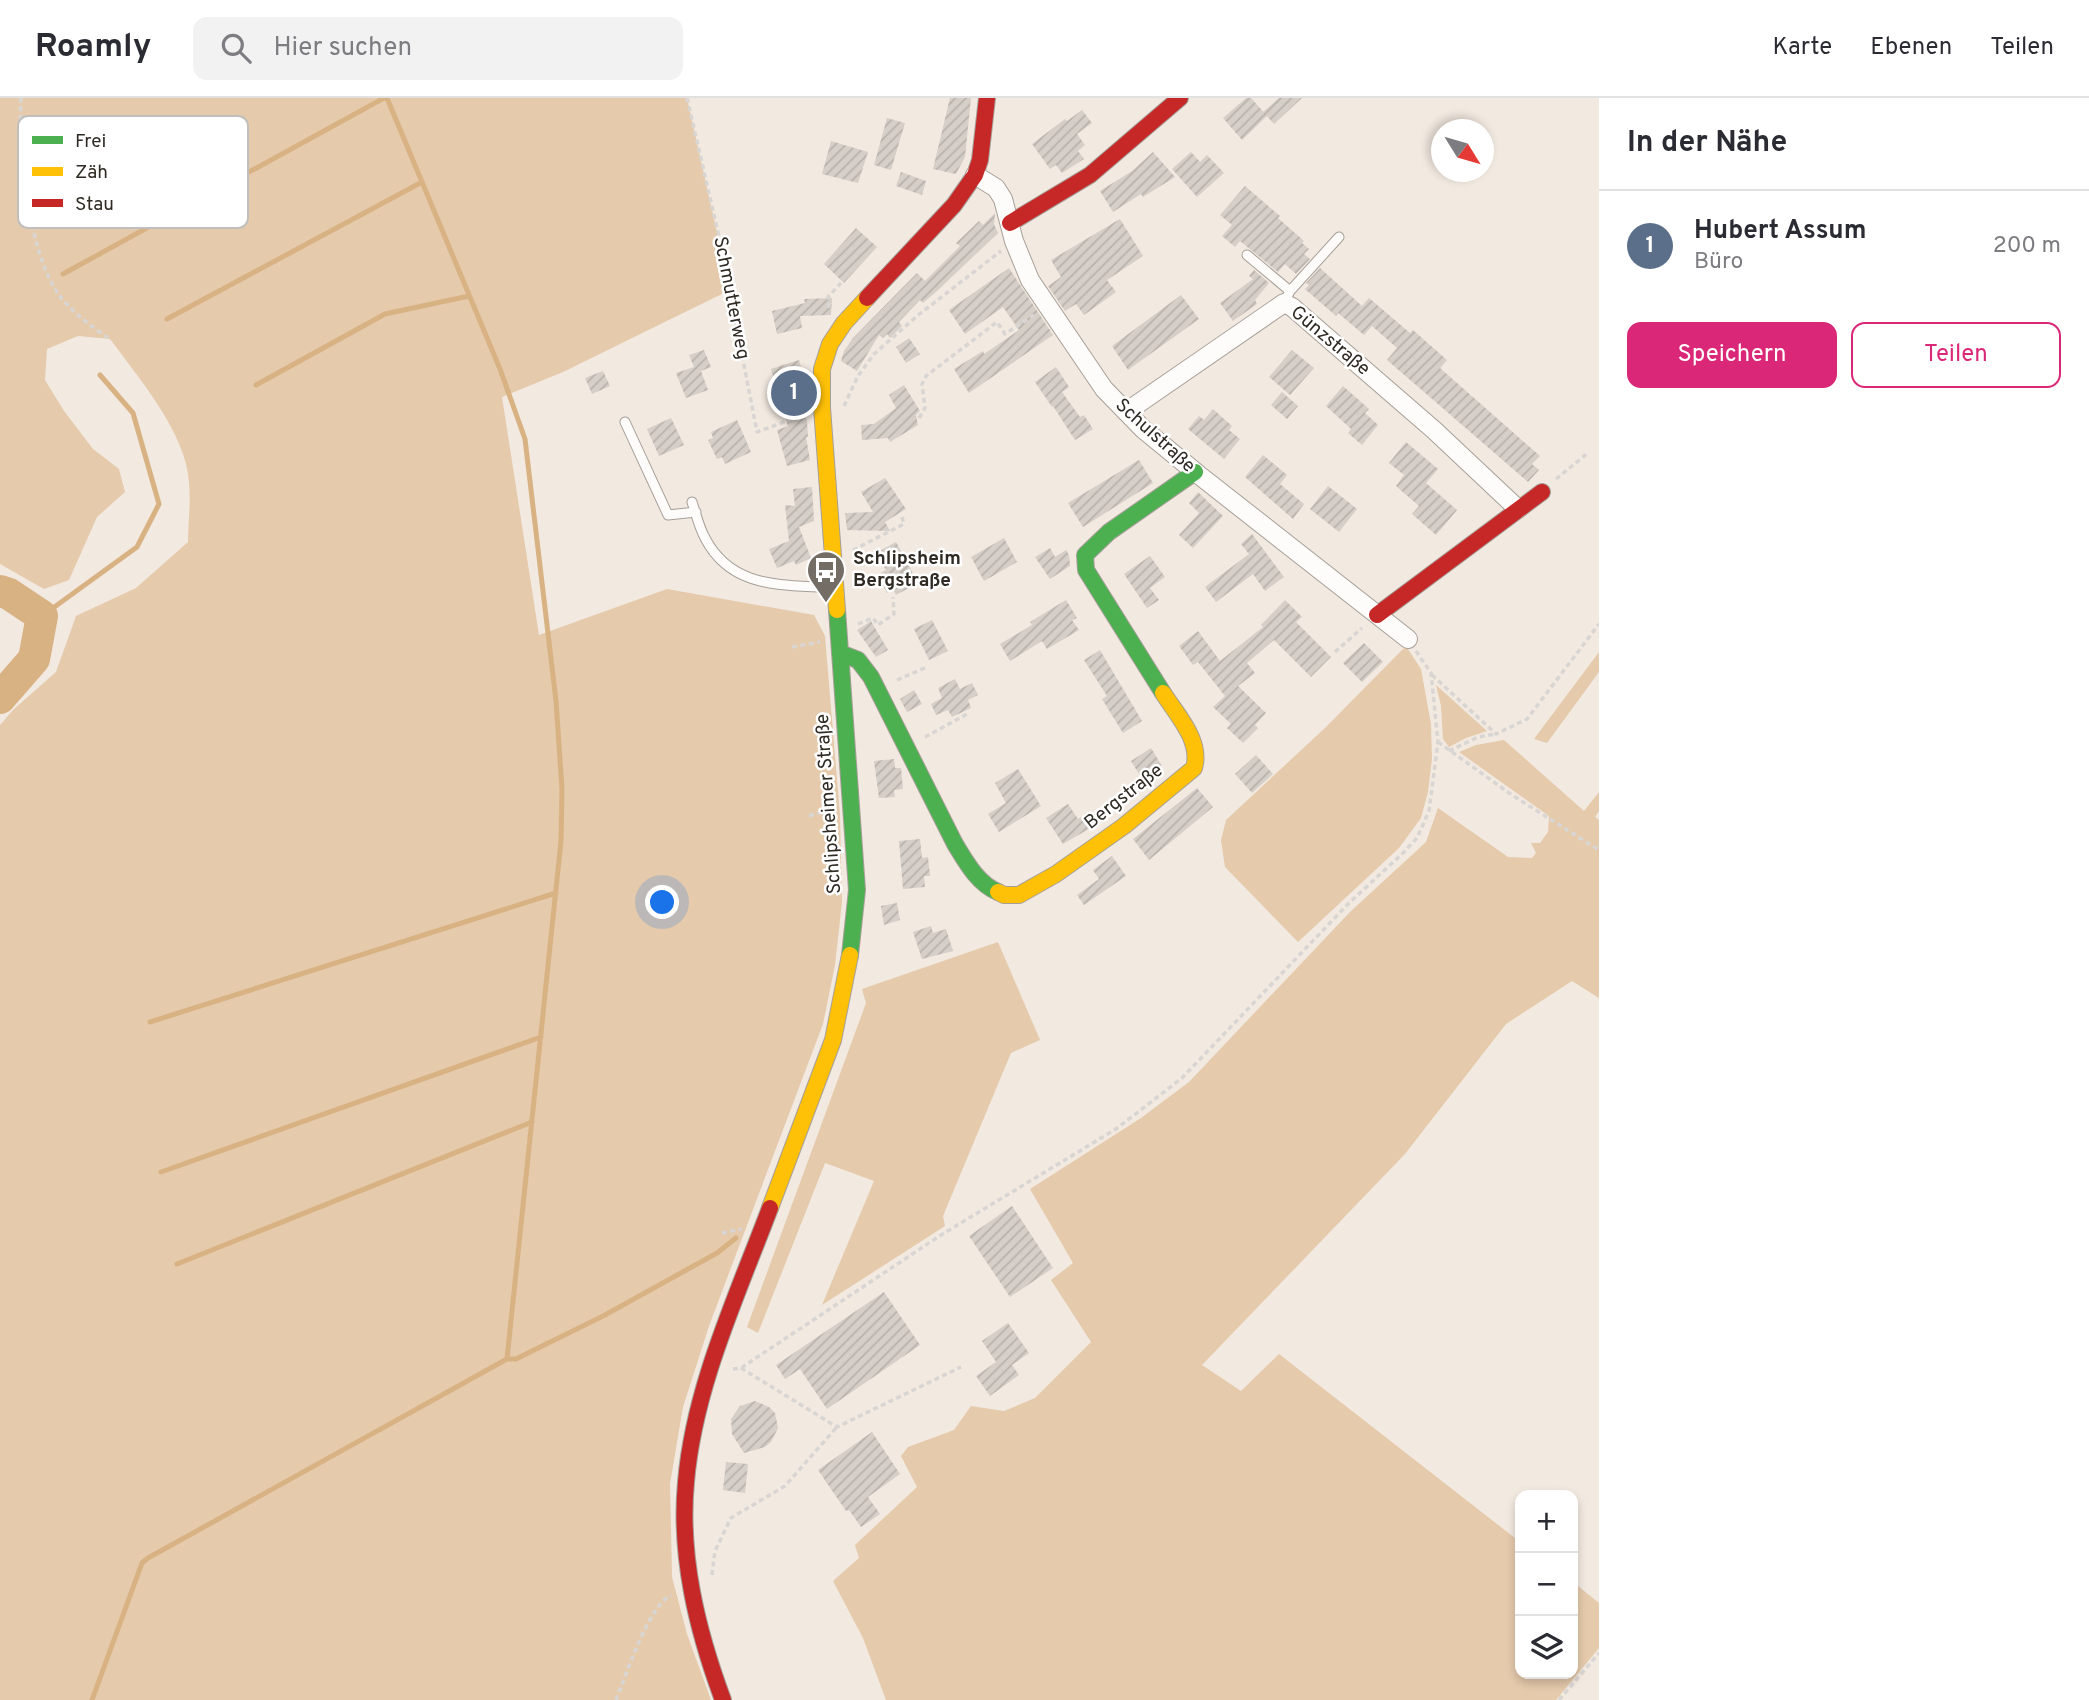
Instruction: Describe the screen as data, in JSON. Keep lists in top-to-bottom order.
{
  "streets": {
    "street": [
      "Günzstraße",
      "Schulstraße",
      "Bergstraße",
      "Schlipsheimer Straße"
    ],
    "path": ["Schmutterweg"]
  },
  "crossings": [
    ["Schmutterweg", "Schlipsheimer Straße"],
    ["Günzstraße", "Schulstraße"],
    ["Schulstraße", "Bergstraße"],
    ["Schulstraße", "Schlipsheimer Straße"],
    ["Bergstraße", "Schlipsheimer Straße"]
  ],
  "places": {
    "bus stop": ["Schlipsheim Bergstraße"]
  },
  "legend": ["Frei", "Zäh", "Stau"],
  "north": "bottom right",
  "page": {
    "header": "Roamly",
    "search": "Hier suchen",
    "nav": ["Karte", "Ebenen", "Teilen"],
    "heading": "In der Nähe",
    "list": [
      {
        "mark": "1",
        "name": "Hubert Assum",
        "note": "Büro",
        "value": "200 m"
      }
    ],
    "buttons": ["Speichern", "Teilen"],
    "pins": "1",
    "map_buttons": ["+", "−"]
  }
}
